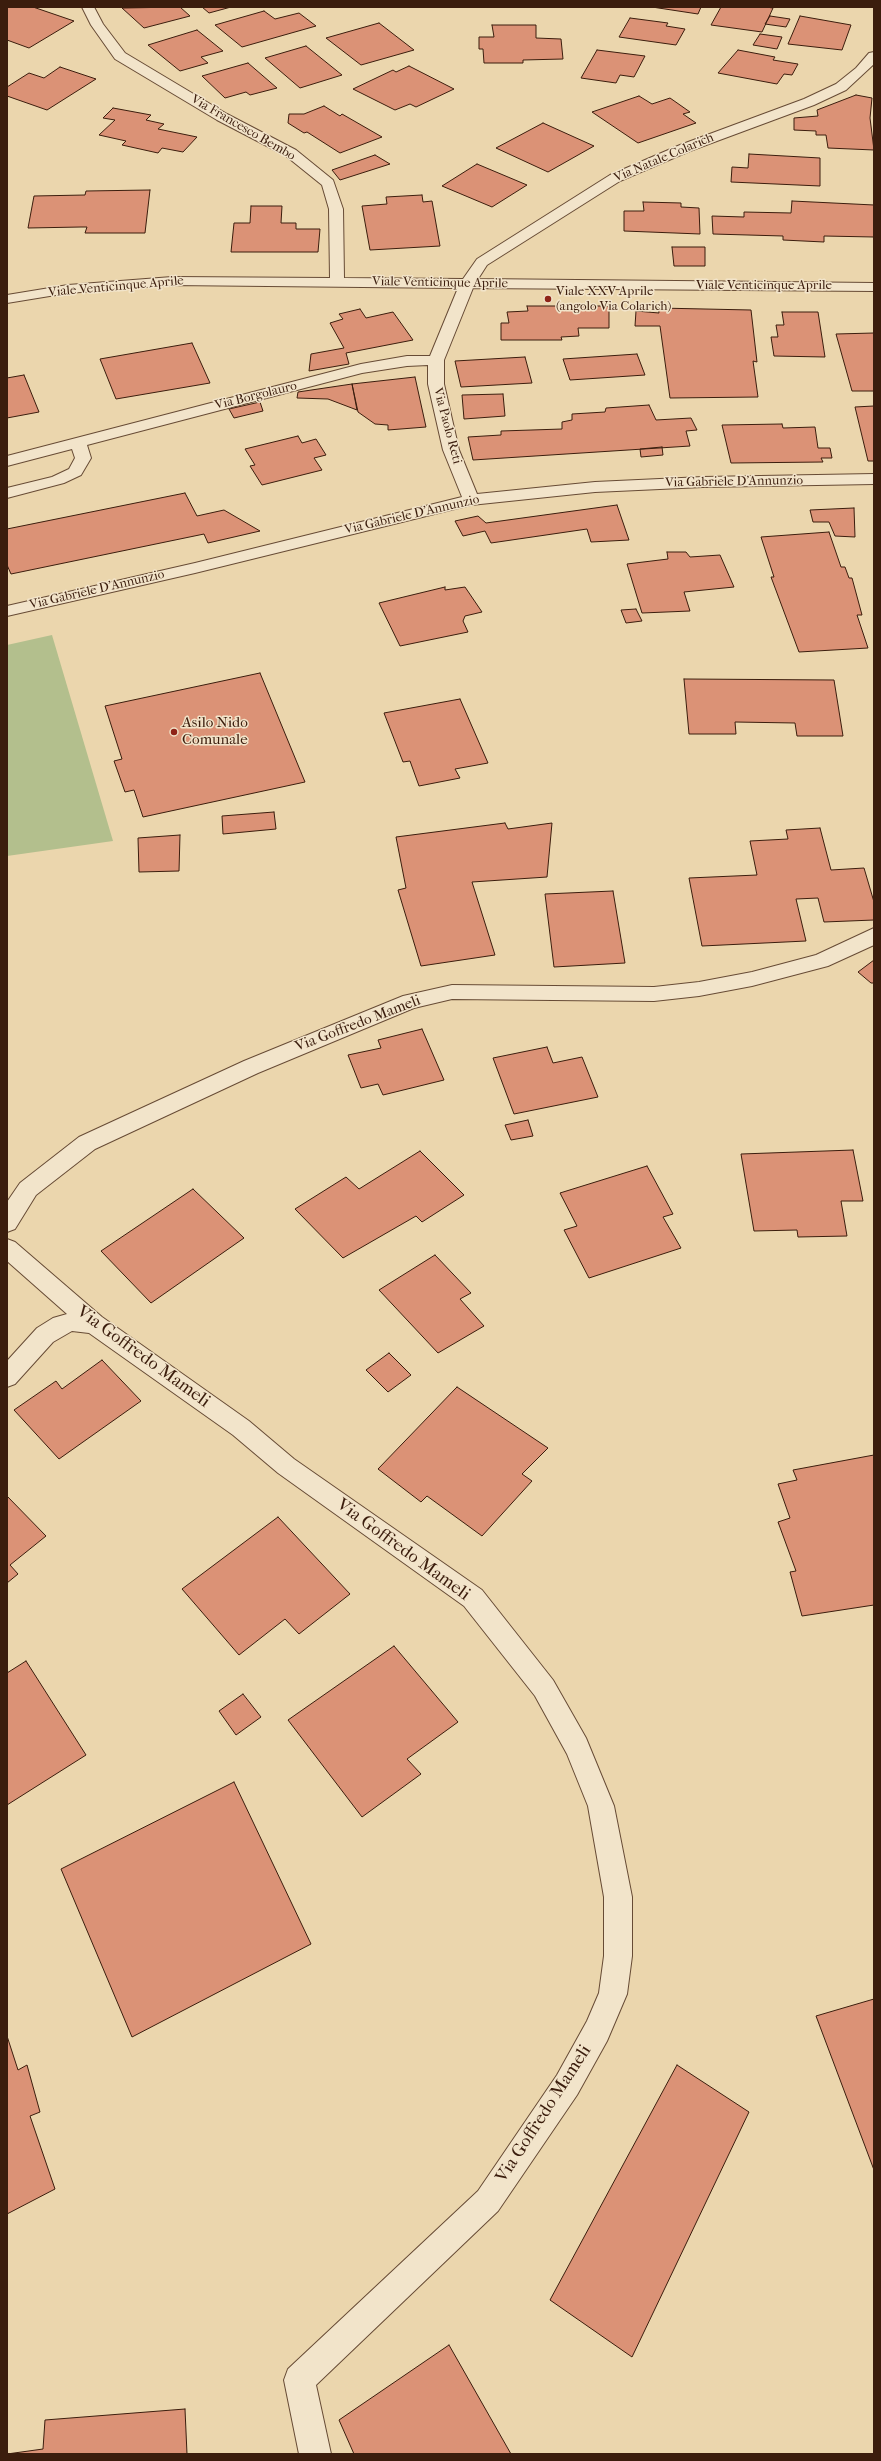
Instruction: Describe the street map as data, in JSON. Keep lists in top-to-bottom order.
{
  "streets": {
    "street": [
      "Via Francesco Bembo",
      "Via Natale Colarich",
      "Viale Venticinque Aprile",
      "Via Borgolauro",
      "Via Paolo Reti",
      "Via Gabriele D'Annunzio",
      "Via Goffredo Mameli"
    ]
  },
  "crossings": [
    ["Via Francesco Bembo", "Viale Venticinque Aprile"],
    ["Via Natale Colarich", "Viale Venticinque Aprile"],
    ["Via Natale Colarich", "Via Paolo Reti"],
    ["Viale Venticinque Aprile", "Via Paolo Reti"],
    ["Via Borgolauro", "Via Paolo Reti"],
    ["Via Paolo Reti", "Via Gabriele D'Annunzio"]
  ],
  "places": ["Viale XXV Aprile (angolo Via Colarich)", "Asilo Nido Comunale"]
}
